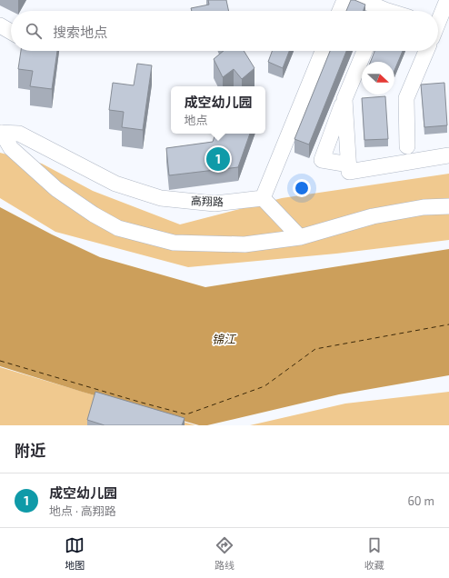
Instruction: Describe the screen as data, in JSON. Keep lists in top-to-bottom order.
{
  "streets": {
    "street": ["高翔路"]
  },
  "water": ["锦江"],
  "north": "right",
  "page": {
    "search": "搜索地点",
    "popup": ["成空幼儿园", "地点"],
    "pins": "1",
    "heading": "附近",
    "list": [
      {
        "mark": "1",
        "name": "成空幼儿园",
        "note": "地点 · 高翔路",
        "value": "60 m"
      }
    ],
    "nav": ["地图", "路线", "收藏"]
  }
}
